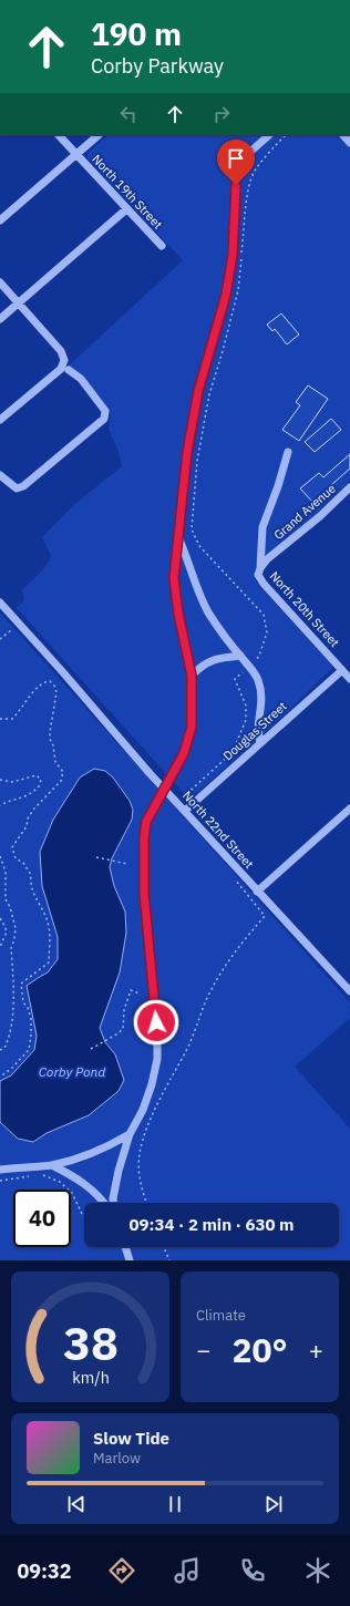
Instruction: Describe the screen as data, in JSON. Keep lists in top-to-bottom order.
{
  "streets": {
    "street": [
      "North 19th Street",
      "Grand Avenue",
      "North 20th Street",
      "Douglas Street",
      "North 22nd Street"
    ]
  },
  "crossings": [
    ["Grand Avenue", "North 20th Street"],
    ["North 20th Street", "Douglas Street"],
    ["Douglas Street", "North 22nd Street"]
  ],
  "water": ["Corby Pond"],
  "page": {
    "turn": ["190 m", "Corby Parkway"],
    "limit": "40",
    "trip": "09:34 · 2 min · 630 m",
    "tile": "Climate",
    "heat": ["−", "20°", "+"],
    "song": ["Slow Tide", "Marlow"],
    "tabs": "09:32",
    "gauge": ["38", "km/h"]
  }
}
